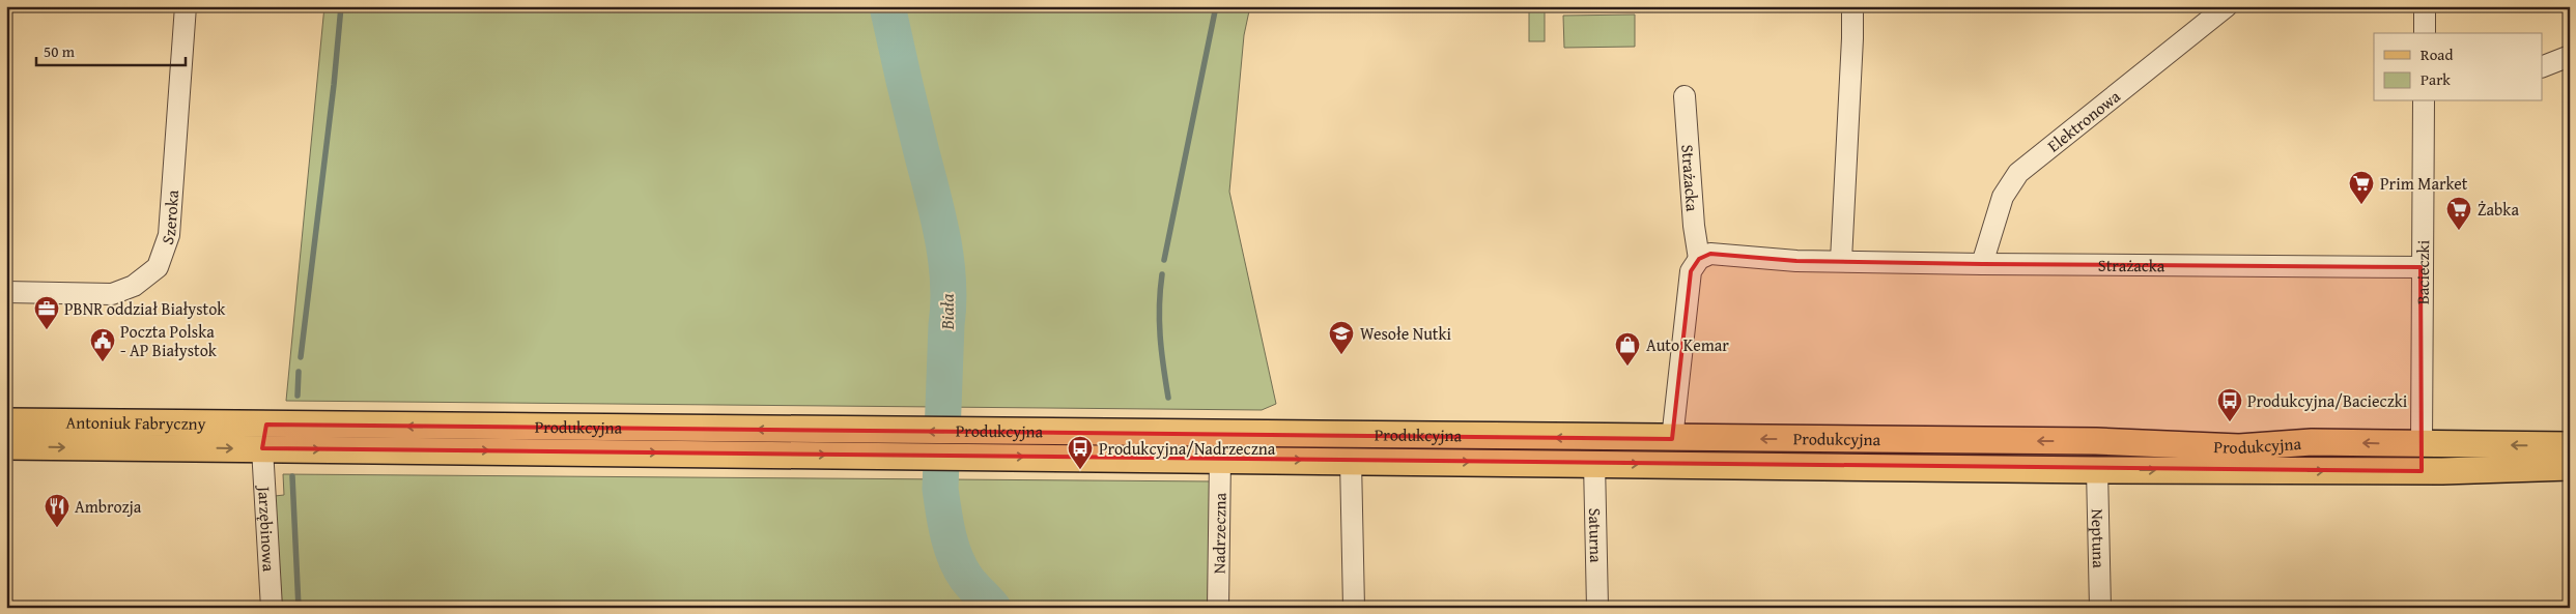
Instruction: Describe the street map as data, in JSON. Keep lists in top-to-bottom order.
{
  "streets": {
    "main road": ["Antoniuk Fabryczny", "Produkcyjna"],
    "street": [
      "Elektronowa",
      "Strażacka",
      "Szeroka",
      "Bacieczki",
      "Jarzębinowa",
      "Nadrzeczna",
      "Saturna",
      "Neptuna"
    ]
  },
  "crossings": [
    ["Elektronowa", "Strażacka"],
    ["Strażacka", "Bacieczki"],
    ["Bacieczki", "Produkcyjna"],
    ["Antoniuk Fabryczny", "Produkcyjna"],
    ["Antoniuk Fabryczny", "Jarzębinowa"],
    ["Produkcyjna", "Jarzębinowa"],
    ["Produkcyjna", "Nadrzeczna"],
    ["Produkcyjna", "Saturna"],
    ["Produkcyjna", "Neptuna"]
  ],
  "water": ["Biała"],
  "places": {
    "supermarket": ["Prim Market", "Żabka"],
    "office": ["PBNR oddział Białystok"],
    "school or university": ["Wesołe Nutki"],
    "public building": ["Poczta Polska - AP Białystok"],
    "shop": ["Auto Kemar"],
    "bus stop": ["Produkcyjna/Bacieczki", "Produkcyjna/Nadrzeczna"],
    "restaurant": ["Ambrozja"]
  },
  "legend": ["Road", "Park"],
  "scale_bar": "50 m"
}
